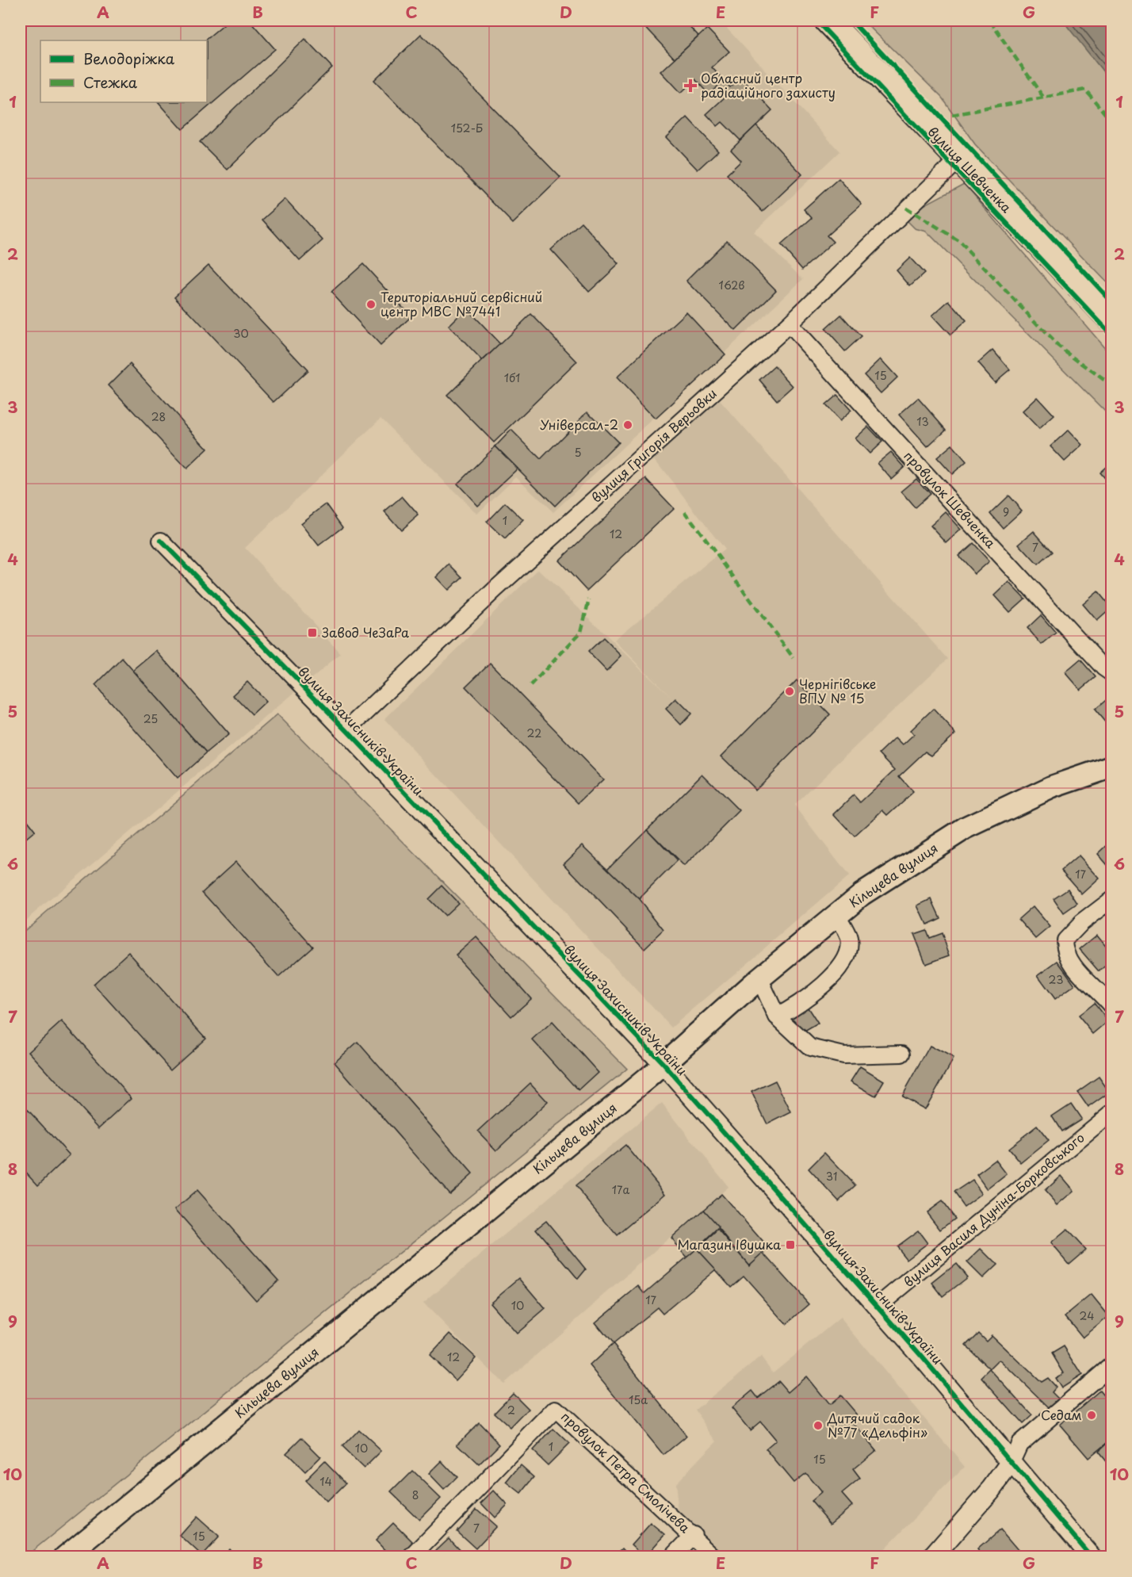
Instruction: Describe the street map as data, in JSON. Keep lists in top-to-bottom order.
{
  "streets": {
    "main road": ["вулиця Шевченка", "Кільцева вулиця"],
    "street": [
      "вулиця Григорія Верьовки",
      "провулок Шевченка",
      "вулиця Захисників України",
      "вулиця Василя Дуніна-Борковського",
      "провулок Петра Смолічева"
    ]
  },
  "crossings": [
    ["вулиця Шевченка", "вулиця Григорія Верьовки"],
    ["вулиця Григорія Верьовки", "провулок Шевченка"],
    ["вулиця Григорія Верьовки", "вулиця Захисників України"],
    ["вулиця Захисників України", "Кільцева вулиця"],
    ["вулиця Захисників України", "вулиця Василя Дуніна-Борковського"]
  ],
  "places": {
    "health": ["Обласний центр радіаційного захисту"],
    "other": [
      "Територіальний сервісний центр МВС №7441",
      "Універсал-2",
      "Чернігівське ВПУ № 15",
      "Седам",
      "Дитячий садок №77 «Дельфін»"
    ],
    "transit": ["Завод ЧеЗаРа", "Магазин Івушка"]
  },
  "house_numbers": [
    "152-Б",
    "162в",
    "30",
    "15",
    "1б1",
    "28",
    "13",
    "5",
    "9",
    "1",
    "12",
    "7",
    "25",
    "22",
    "17",
    "23",
    "31",
    "17а",
    "17",
    "10",
    "24",
    "12",
    "15а",
    "2",
    "1",
    "10",
    "15",
    "14",
    "8",
    "7",
    "15"
  ],
  "legend": ["Велодоріжка", "Стежка"],
  "grid": {
    "columns": [
      "A",
      "B",
      "C",
      "D",
      "E",
      "F",
      "G"
    ],
    "rows": [
      "1",
      "2",
      "3",
      "4",
      "5",
      "6",
      "7",
      "8",
      "9",
      "10"
    ]
  }
}
